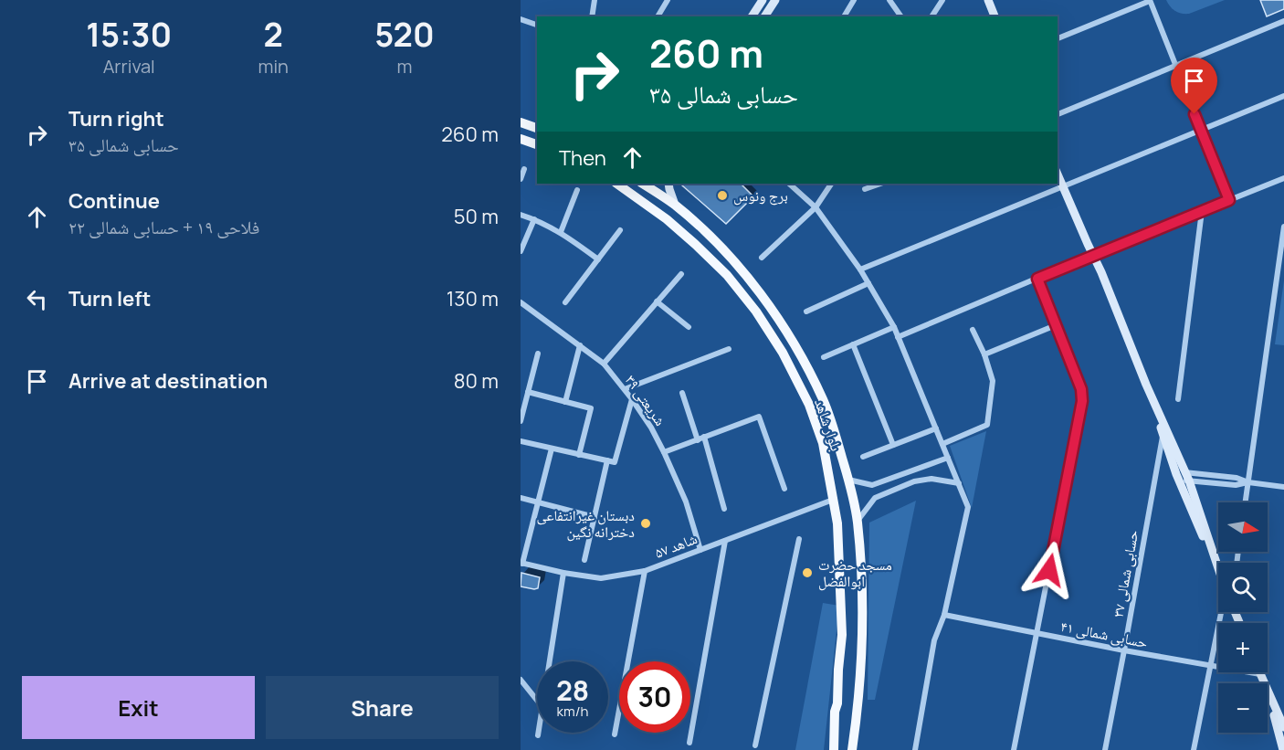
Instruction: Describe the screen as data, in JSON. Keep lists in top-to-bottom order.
{
  "streets": {
    "main road": ["بلوار شاهد"],
    "street": [
      "شریعتی ۳۹",
      "شاهد ۵۷",
      "حسابی شمالی ۳۷",
      "حسابی شمالی ۴۱"
    ]
  },
  "crossings": [
    ["شریعتی ۳۹", "شاهد ۵۷"],
    ["بلوار شاهد", "شاهد ۵۷"],
    ["حسابی شمالی ۳۷", "حسابی شمالی ۴۱"]
  ],
  "places": ["برج ونوس", "دبستان غیرانتفاعی دخترانه نگین", "مسجد حضرت ابوالفضل"],
  "north": "right",
  "page": {
    "eta": [
      "15:30",
      "Arrival",
      "2",
      "min",
      "520",
      "m"
    ],
    "turn": ["260 m", "حسابی شمالی ۳۵"],
    "list": [
      {
        "name": "Turn right",
        "note": "حسابی شمالی ۳۵",
        "value": "260 m"
      },
      {
        "name": "Continue",
        "note": "فلاحی ۱۹ + حسابی شمالی ۲۲",
        "value": "50 m"
      },
      {
        "name": "Turn left",
        "value": "130 m"
      },
      {
        "name": "Arrive at destination",
        "value": "80 m"
      }
    ],
    "then": "Then",
    "map_buttons": ["+", "−"],
    "speed": "28 km/h",
    "limit": "30",
    "buttons": ["Exit", "Share"]
  }
}
